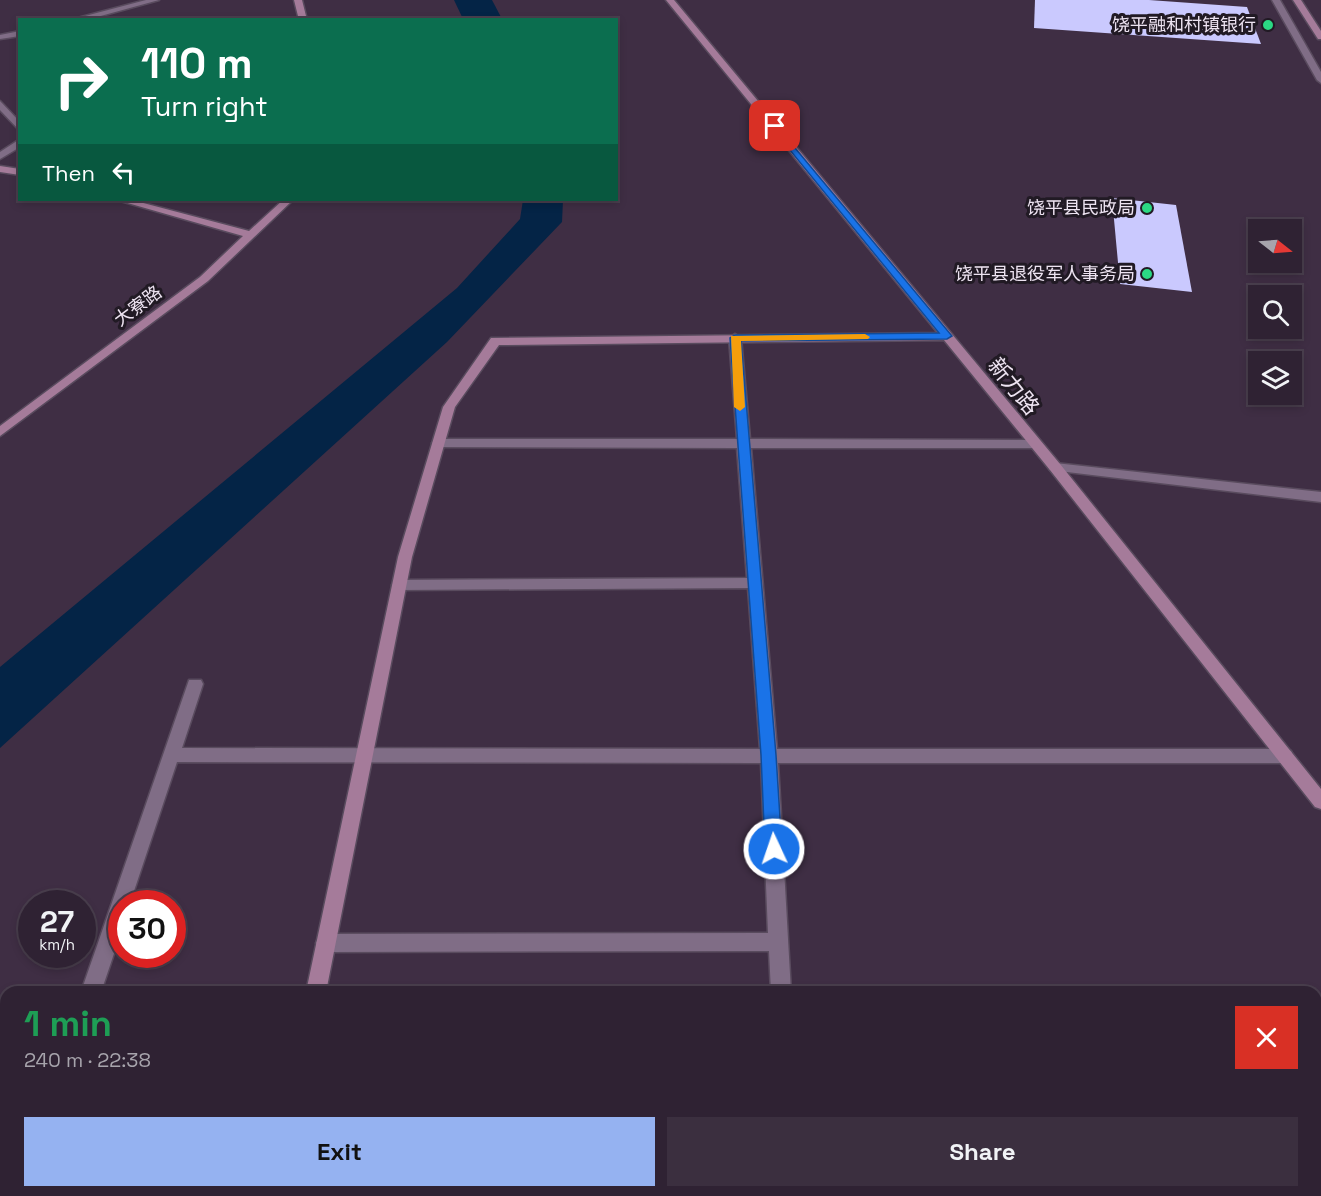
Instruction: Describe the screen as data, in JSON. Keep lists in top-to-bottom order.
{
  "streets": {
    "street": ["大寮路", "新力路"]
  },
  "places": ["饶平融和村镇银行", "饶平县民政局", "饶平县退役军人事务局"],
  "north": "right",
  "page": {
    "turn": ["110 m", "Turn right"],
    "then": "Then",
    "speed": "27 km/h",
    "limit": "30",
    "heading": ["1 min", "240 m · 22:38"],
    "buttons": ["Exit", "Share"]
  }
}
